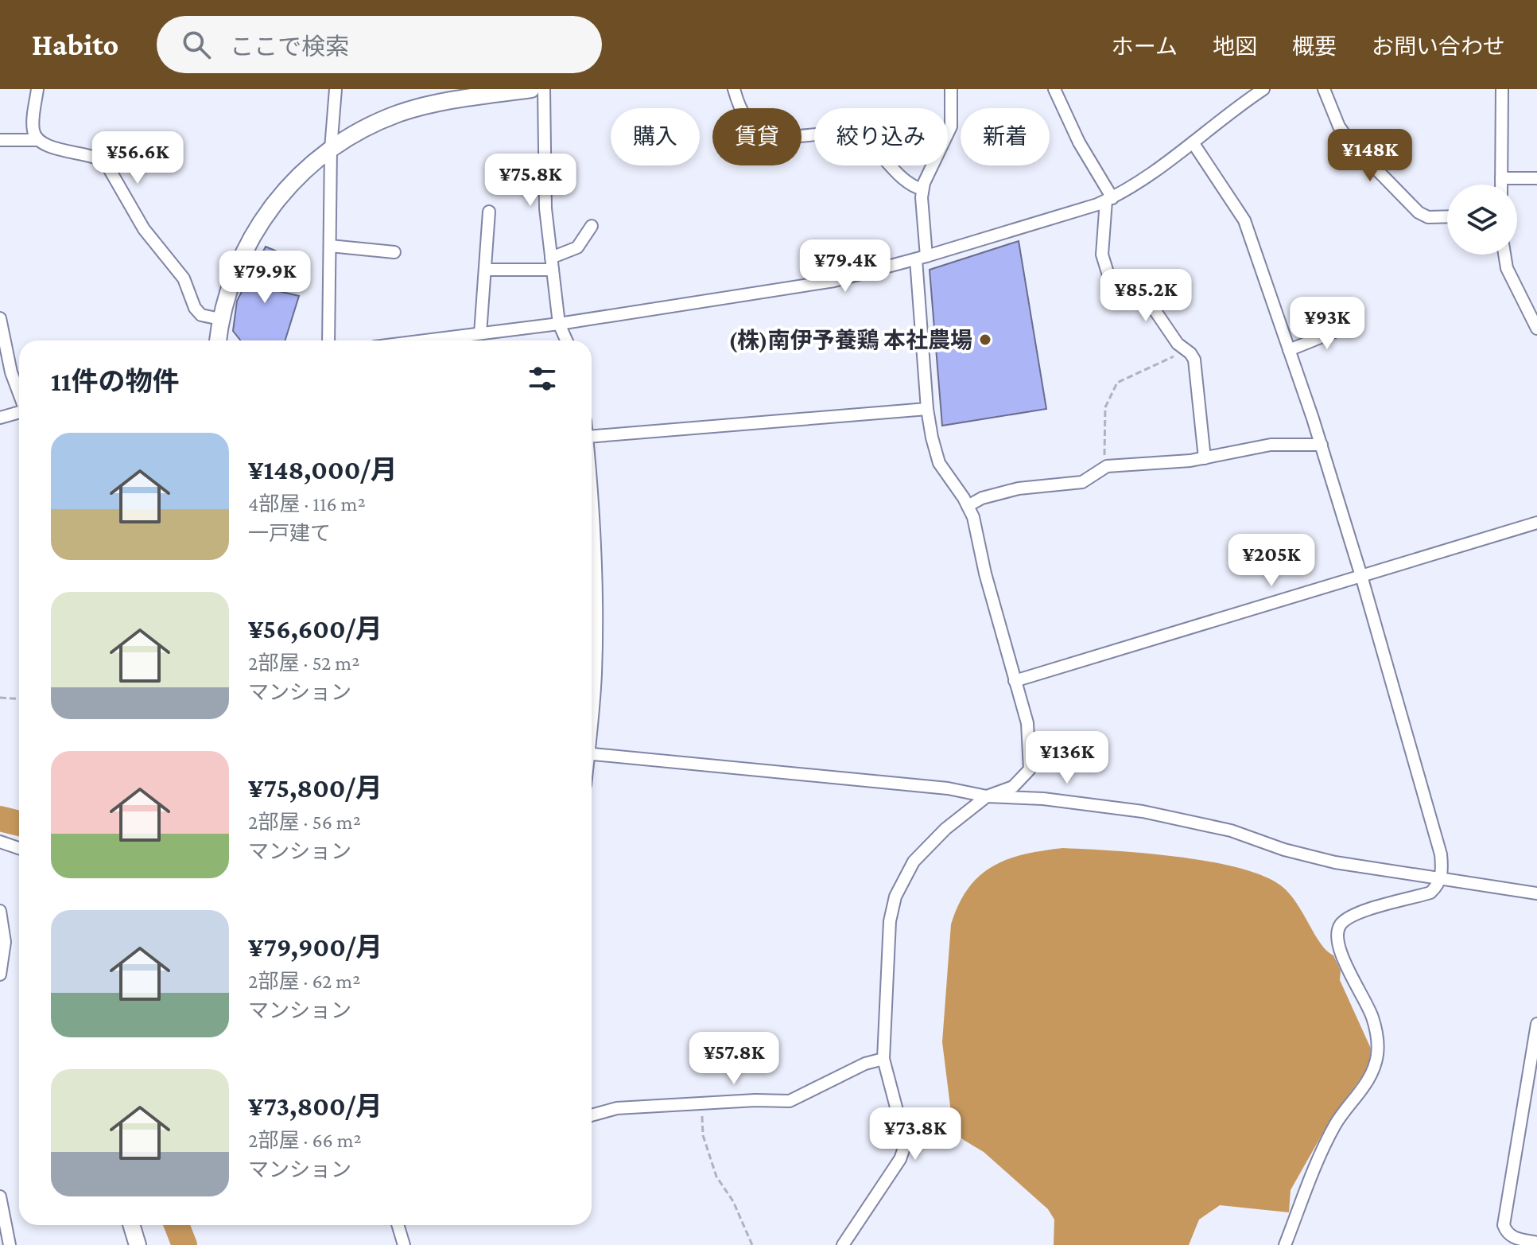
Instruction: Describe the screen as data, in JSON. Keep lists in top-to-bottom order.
{
  "places": ["(株)南伊予養鶏 本社農場"],
  "page": {
    "header": "Habito",
    "search": "ここで検索",
    "nav": [
      "ホーム",
      "地図",
      "概要",
      "お問い合わせ"
    ],
    "chip": [
      "購入",
      "賃貸",
      "絞り込み",
      "新着"
    ],
    "price": [
      "¥148K",
      "¥56.6K",
      "¥75.8K",
      "¥79.4K",
      "¥79.9K",
      "¥85.2K",
      "¥93K",
      "¥205K",
      "¥136K",
      "¥57.8K",
      "¥73.8K"
    ],
    "heading": "11件の物件",
    "list": [
      {
        "name": "¥148,000/月",
        "note": "4部屋 · 116 m² · 一戸建て"
      },
      {
        "name": "¥56,600/月",
        "note": "2部屋 · 52 m² · マンション"
      },
      {
        "name": "¥75,800/月",
        "note": "2部屋 · 56 m² · マンション"
      },
      {
        "name": "¥79,900/月",
        "note": "2部屋 · 62 m² · マンション"
      },
      {
        "name": "¥73,800/月",
        "note": "2部屋 · 66 m² · マンション"
      }
    ]
  }
}
